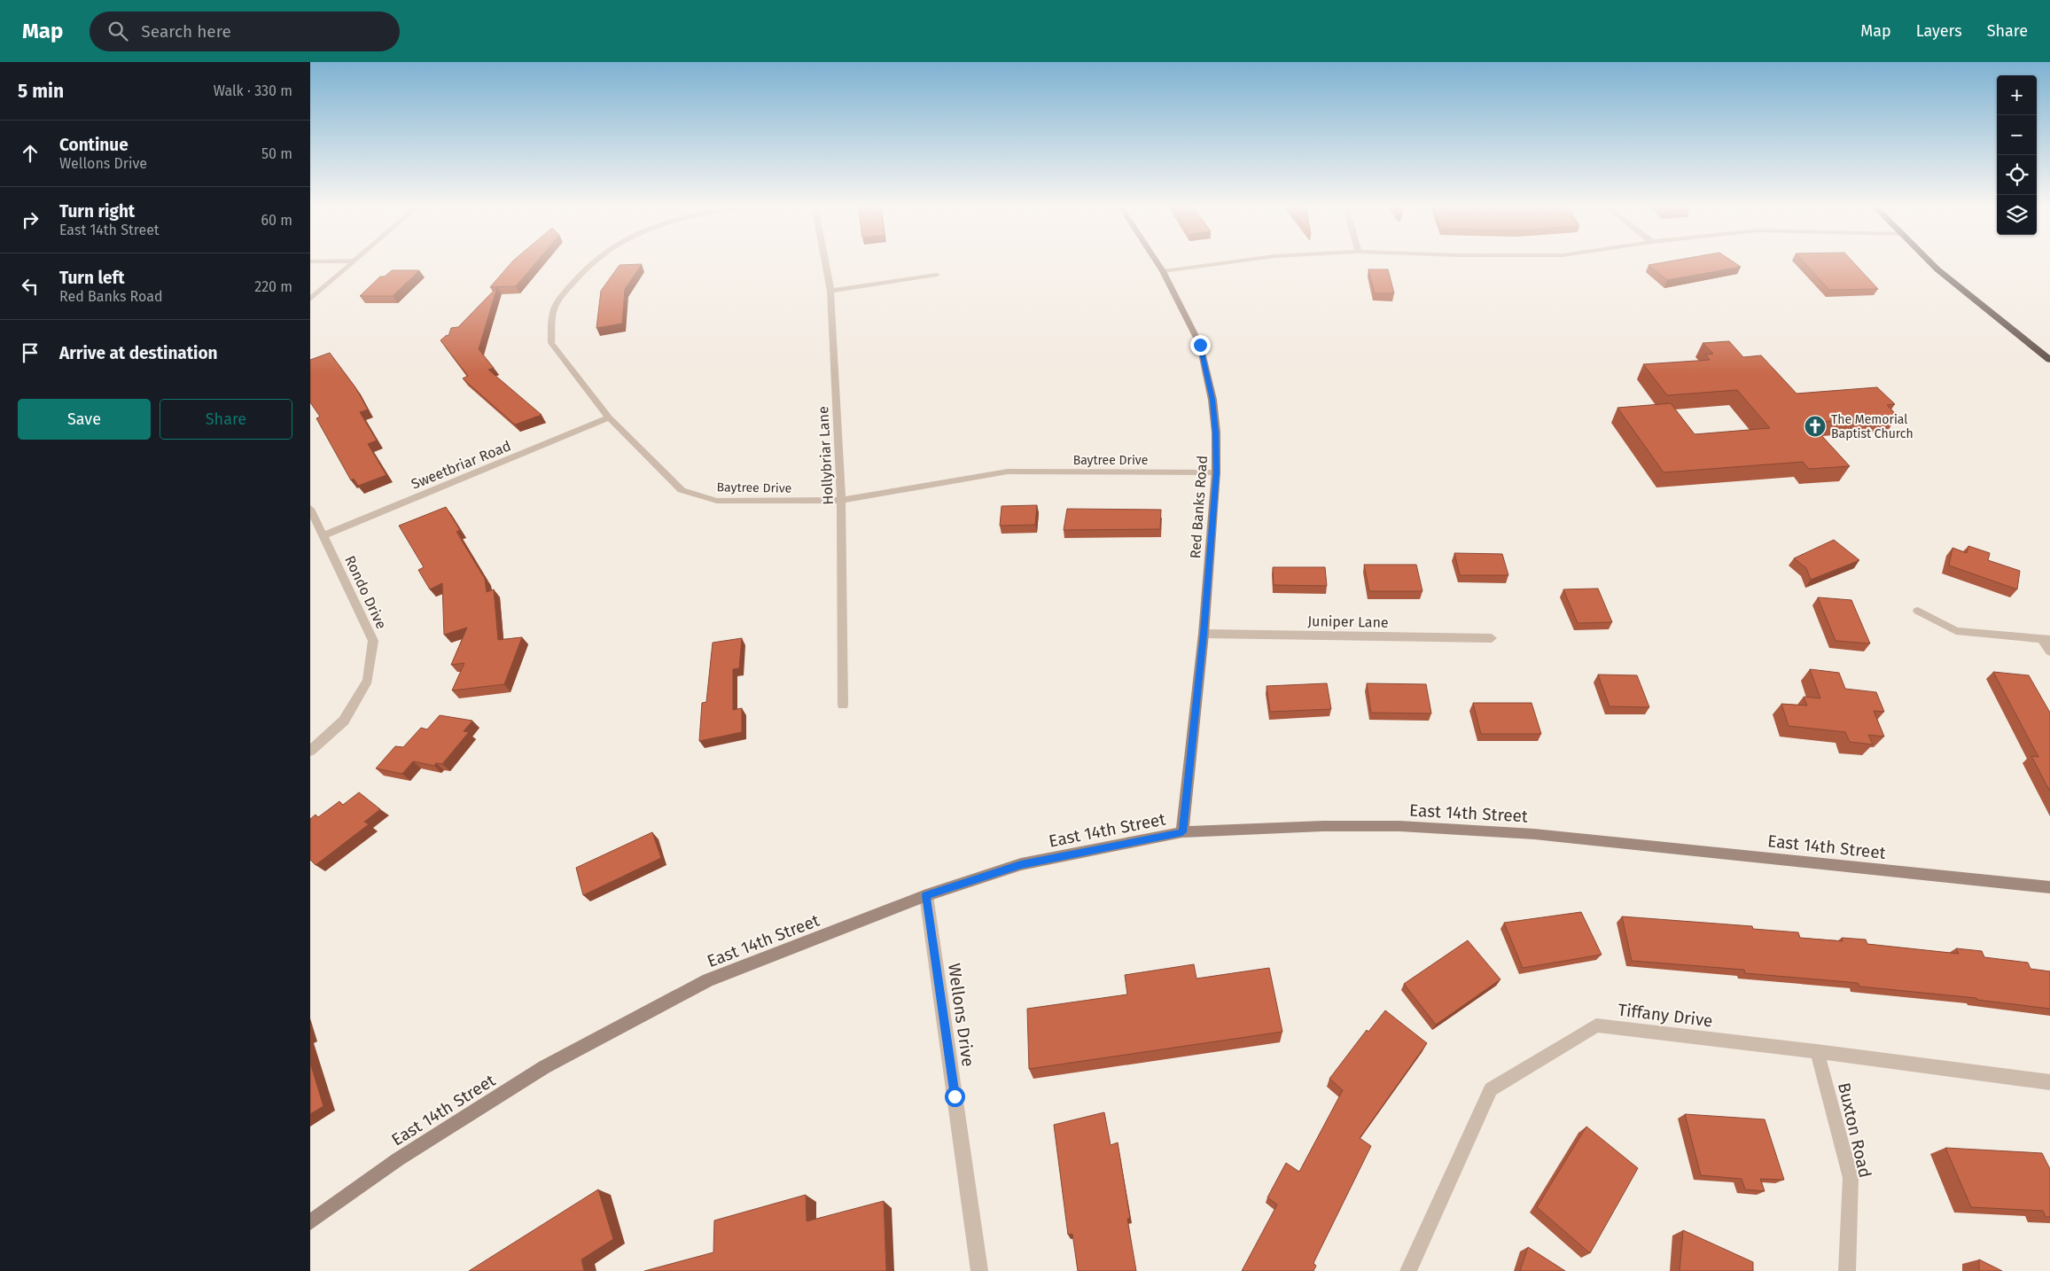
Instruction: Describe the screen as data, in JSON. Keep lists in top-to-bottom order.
{
  "streets": {
    "street": [
      "Hollybriar Lane",
      "Baytree Drive",
      "Sweetbriar Road",
      "Red Banks Road",
      "Rondo Drive",
      "Juniper Lane",
      "East 14th Street",
      "Wellons Drive",
      "Tiffany Drive",
      "Buxton Road"
    ]
  },
  "crossings": [
    ["Hollybriar Lane", "Baytree Drive"],
    ["Baytree Drive", "Sweetbriar Road"],
    ["Baytree Drive", "Red Banks Road"],
    ["Sweetbriar Road", "Rondo Drive"],
    ["Red Banks Road", "Juniper Lane"],
    ["Red Banks Road", "East 14th Street"],
    ["East 14th Street", "Wellons Drive"],
    ["Tiffany Drive", "Buxton Road"]
  ],
  "places": {
    "church": ["The Memorial Baptist Church"]
  },
  "page": {
    "header": "Map",
    "search": "Search here",
    "nav": ["Map", "Layers", "Share"],
    "heading": ["5 min", "Walk · 330 m"],
    "map_buttons": ["+", "−"],
    "list": [
      ["Continue", "Wellons Drive", "50 m"],
      ["Turn right", "East 14th Street", "60 m"],
      ["Turn left", "Red Banks Road", "220 m"],
      "Arrive at destination"
    ],
    "buttons": ["Save", "Share"]
  }
}
